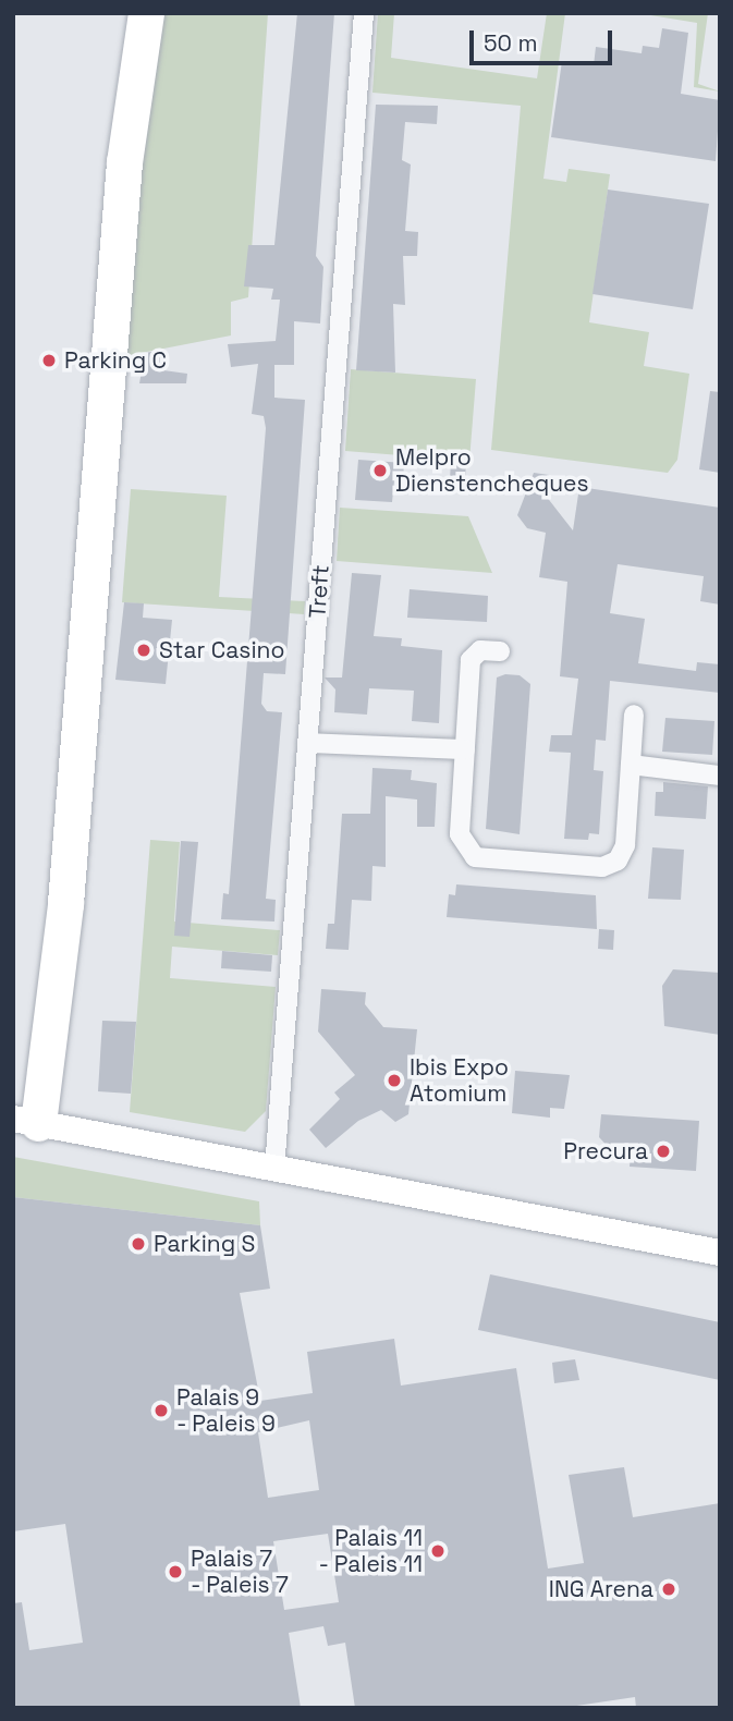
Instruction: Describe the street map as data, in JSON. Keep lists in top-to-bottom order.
{
  "streets": {
    "street": ["Treft"]
  },
  "places": [
    "Parking C",
    "Melpro Dienstencheques",
    "Star Casino",
    "Ibis Expo Atomium",
    "Precura",
    "Parking S",
    "Palais 9 - Paleis 9",
    "Palais 11 - Paleis 11",
    "Palais 7 - Paleis 7",
    "ING Arena"
  ],
  "scale_bar": "50 m"
}
